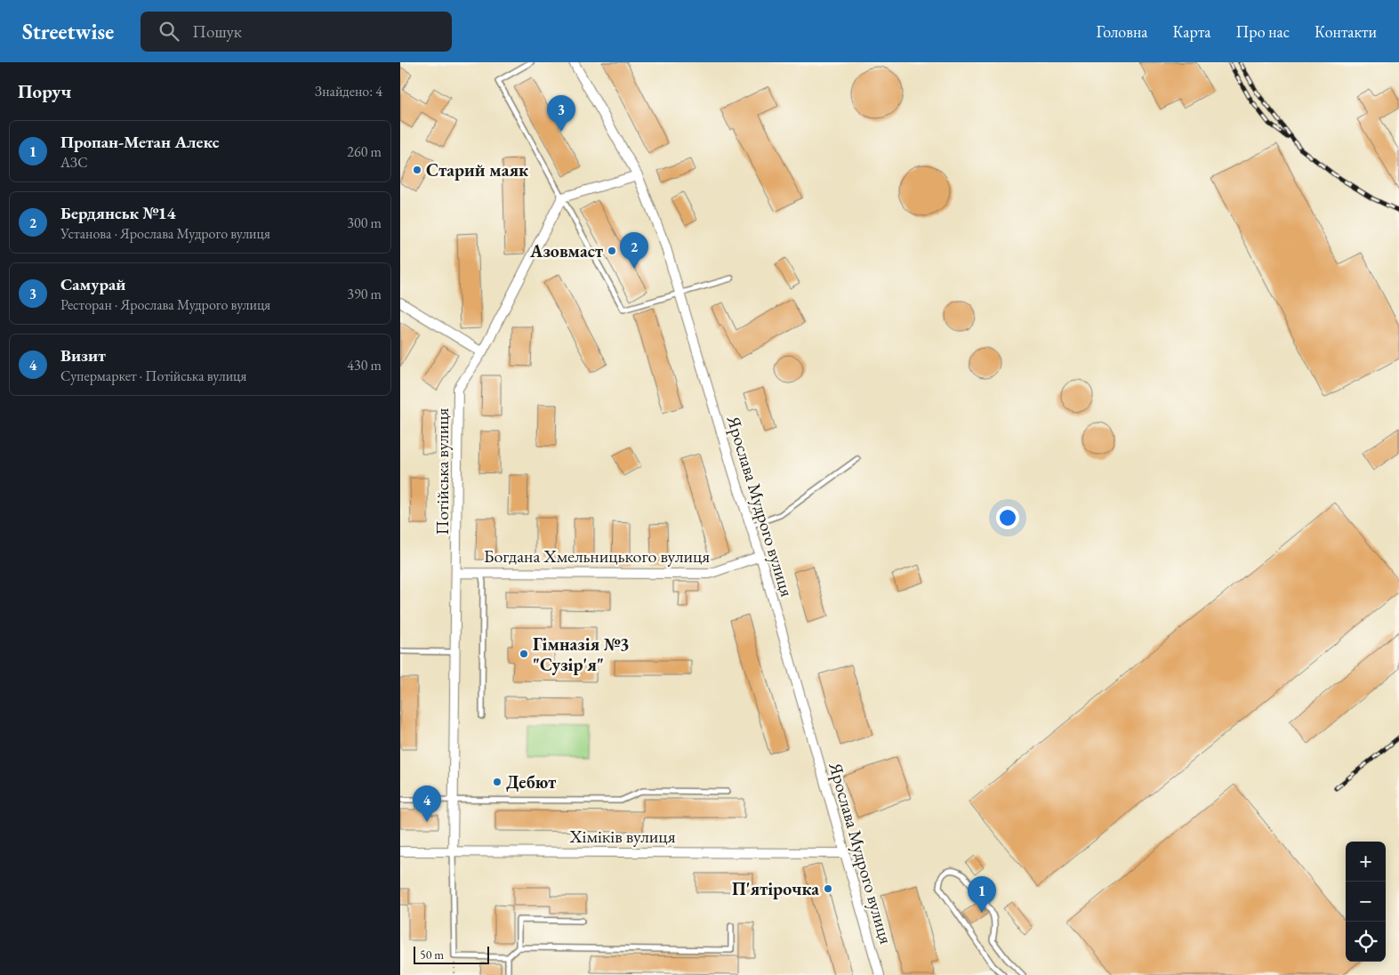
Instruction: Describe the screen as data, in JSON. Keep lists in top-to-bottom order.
{
  "streets": {
    "street": [
      "Потійська вулиця",
      "Ярослава Мудрого вулиця",
      "Богдана Хмельницького вулиця",
      "Хіміків вулиця"
    ]
  },
  "crossings": [
    ["Потійська вулиця", "Богдана Хмельницького вулиця"],
    ["Потійська вулиця", "Хіміків вулиця"],
    ["Ярослава Мудрого вулиця", "Богдана Хмельницького вулиця"],
    ["Ярослава Мудрого вулиця", "Хіміків вулиця"]
  ],
  "places": [
    "Старий маяк",
    "Азовмаст",
    "Гімназія №3 \"Сузір'я\"",
    "Дебют",
    "П'ятірочка"
  ],
  "scale_bar": "50 m",
  "page": {
    "header": "Streetwise",
    "search": "Пошук",
    "nav": [
      "Головна",
      "Карта",
      "Про нас",
      "Контакти"
    ],
    "heading": ["Поруч", "Знайдено: 4"],
    "pins": [
      "3",
      "2",
      "4",
      "1"
    ],
    "list": [
      {
        "mark": "1",
        "name": "Пропан-Метан Алекс",
        "note": "АЗС",
        "value": "260 m"
      },
      {
        "mark": "2",
        "name": "Бердянськ №14",
        "note": "Установа · Ярослава Мудрого вулиця",
        "value": "300 m"
      },
      {
        "mark": "3",
        "name": "Самурай",
        "note": "Ресторан · Ярослава Мудрого вулиця",
        "value": "390 m"
      },
      {
        "mark": "4",
        "name": "Визит",
        "note": "Супермаркет · Потійська вулиця",
        "value": "430 m"
      }
    ],
    "map_buttons": ["+", "−"],
    "scale": "50 m"
  }
}
